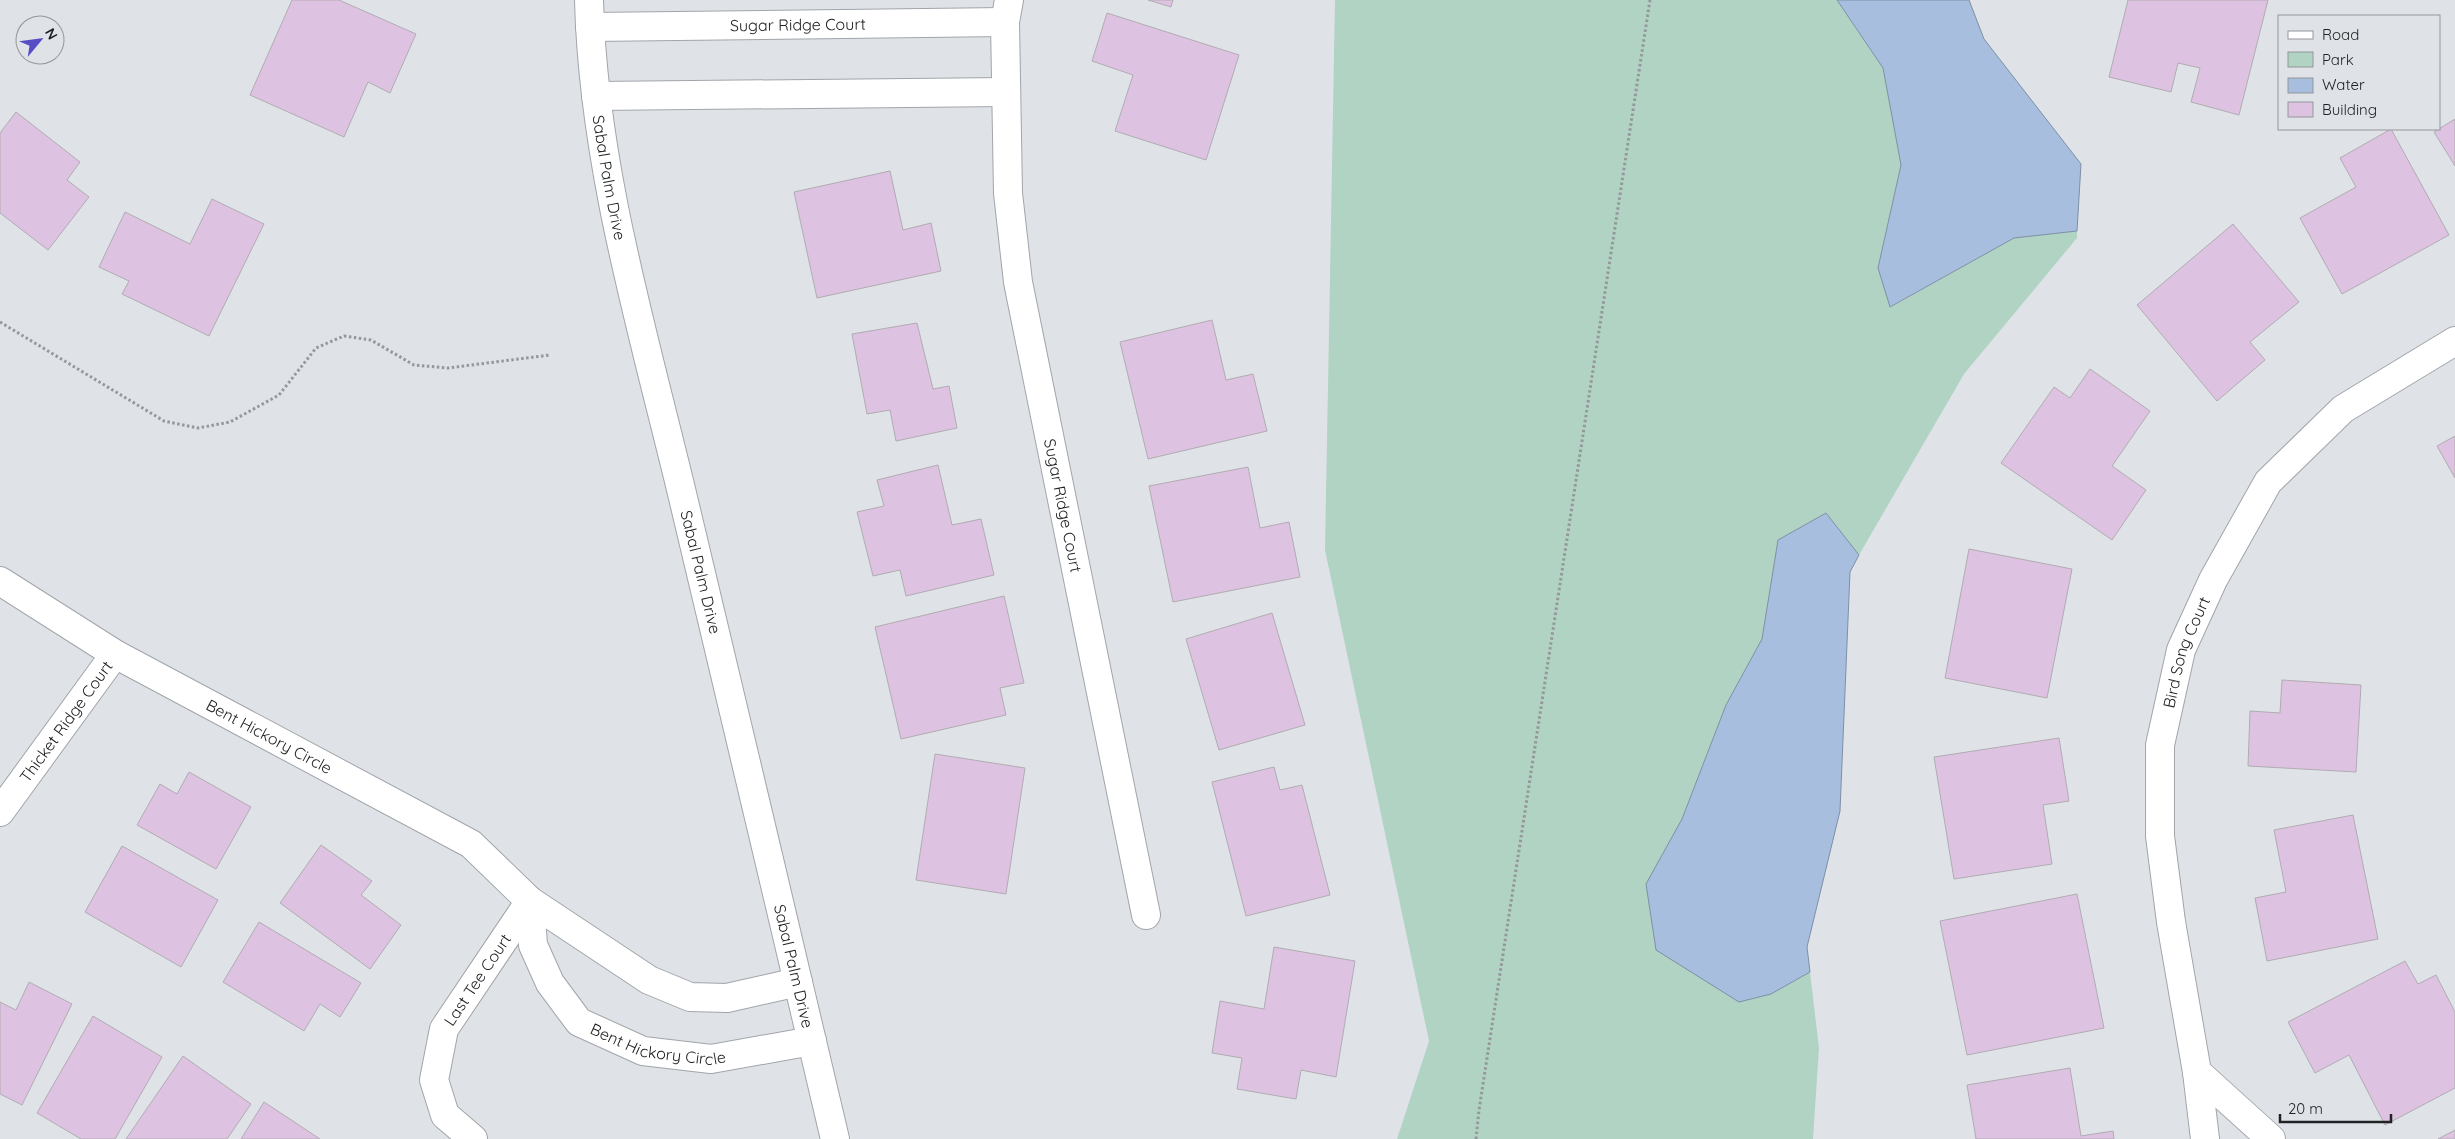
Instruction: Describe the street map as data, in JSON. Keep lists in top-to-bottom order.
{
  "streets": {
    "street": [
      "Sugar Ridge Court",
      "Sabal Palm Drive",
      "Bird Song Court",
      "Thicket Ridge Court",
      "Bent Hickory Circle",
      "Last Tee Court"
    ]
  },
  "crossings": [
    ["Sugar Ridge Court", "Sabal Palm Drive"],
    ["Sabal Palm Drive", "Bent Hickory Circle"],
    ["Thicket Ridge Court", "Bent Hickory Circle"],
    ["Bent Hickory Circle", "Last Tee Court"]
  ],
  "legend": [
    "Road",
    "Park",
    "Water",
    "Building"
  ],
  "scale_bar": "20 m",
  "north": "top right"
}
